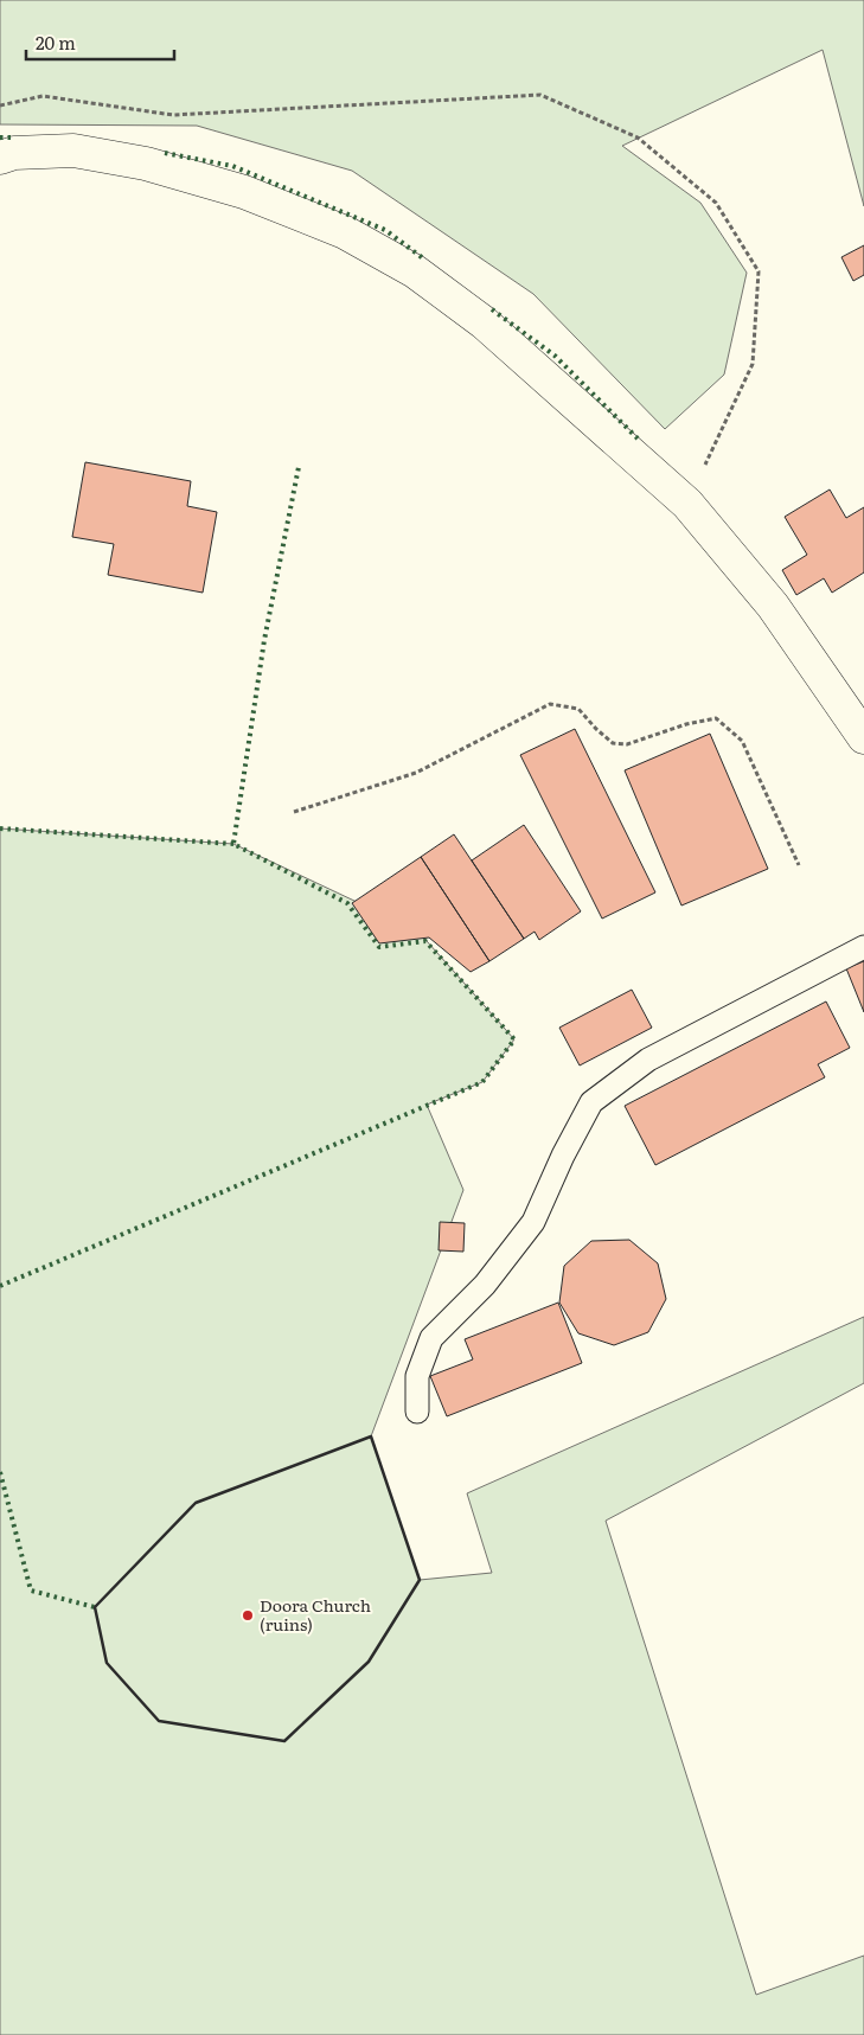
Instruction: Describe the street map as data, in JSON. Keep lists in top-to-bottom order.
{
  "places": ["Doora Church (ruins)"],
  "scale_bar": "20 m"
}
